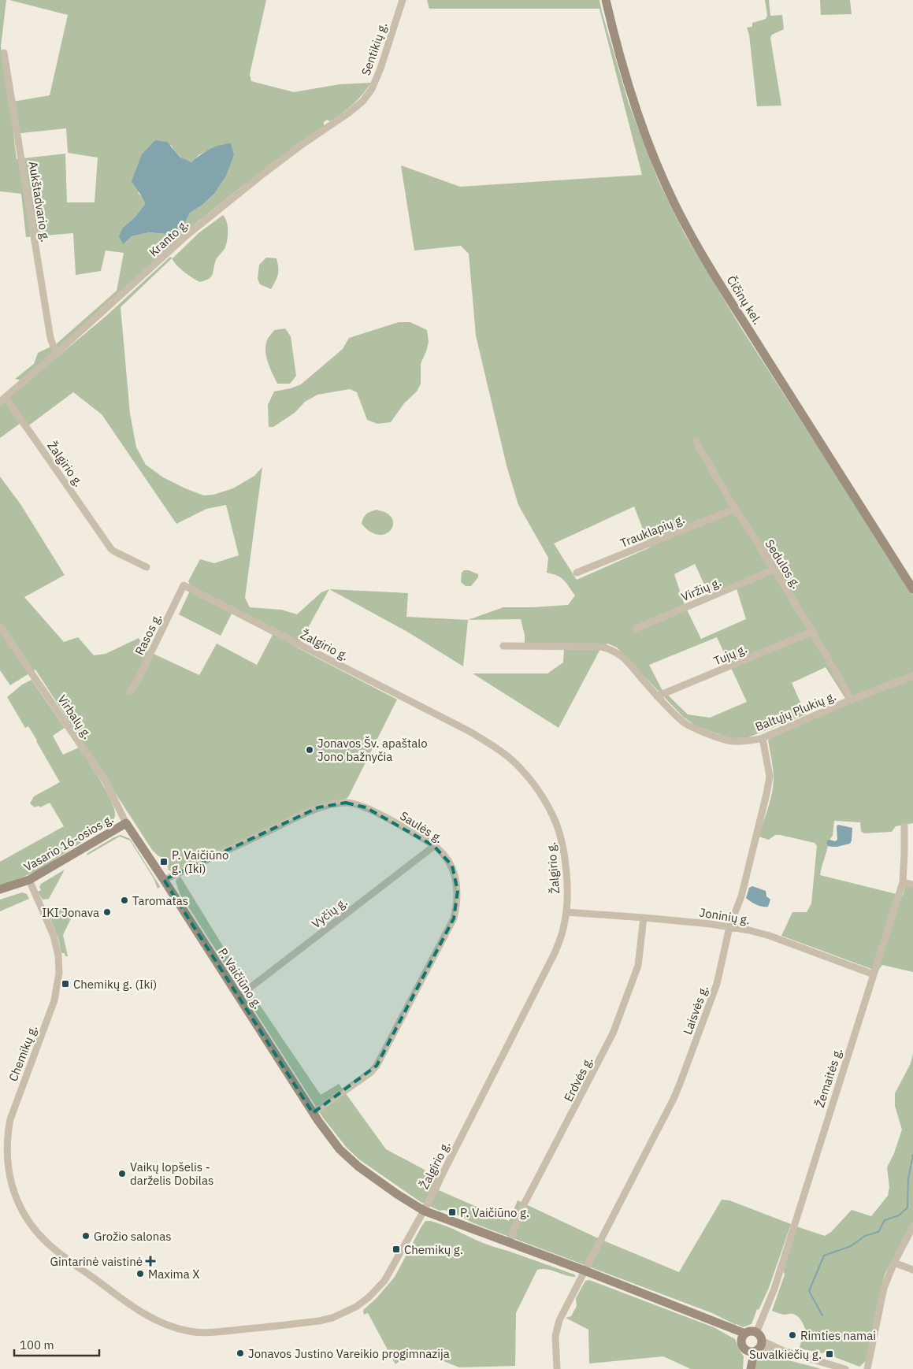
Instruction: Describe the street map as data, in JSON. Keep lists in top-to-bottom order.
{
  "streets": {
    "main road": ["Čičinų kel.", "Vasario 16-osios g.", "P. Vaičiūno g."],
    "street": [
      "Sentikių g.",
      "Aukštadvario g.",
      "Kranto g.",
      "Žalgirio g.",
      "Trauklapių g.",
      "Sedulos g.",
      "Viržių g.",
      "Rasos g.",
      "Tujų g.",
      "Baltųjų Plukių g.",
      "Virbalų g.",
      "Saulės g.",
      "Vyčių g.",
      "Joninių g.",
      "Laisvės g.",
      "Chemikų g.",
      "Žemaitės g.",
      "Erdvės g."
    ]
  },
  "crossings": [
    ["Sentikių g.", "Kranto g."],
    ["Aukštadvario g.", "Kranto g."],
    ["Kranto g.", "Žalgirio g."],
    ["Žalgirio g.", "Rasos g."],
    ["Žalgirio g.", "Joninių g."],
    ["Žalgirio g.", "P. Vaičiūno g."],
    ["Žalgirio g.", "Chemikų g."],
    ["Trauklapių g.", "Sedulos g."],
    ["Sedulos g.", "Viržių g."],
    ["Sedulos g.", "Tujų g."],
    ["Sedulos g.", "Baltųjų Plukių g."],
    ["Tujų g.", "Baltųjų Plukių g."],
    ["Baltųjų Plukių g.", "Laisvės g."],
    ["Virbalų g.", "Vasario 16-osios g."],
    ["Virbalų g.", "P. Vaičiūno g."],
    ["Saulės g.", "Vyčių g."],
    ["Saulės g.", "P. Vaičiūno g."],
    ["Vasario 16-osios g.", "P. Vaičiūno g."],
    ["Vasario 16-osios g.", "Chemikų g."],
    ["Vyčių g.", "P. Vaičiūno g."],
    ["Joninių g.", "Laisvės g."],
    ["Joninių g.", "Žemaitės g."],
    ["Joninių g.", "Erdvės g."],
    ["P. Vaičiūno g.", "Laisvės g."],
    ["P. Vaičiūno g.", "Chemikų g."],
    ["P. Vaičiūno g.", "Erdvės g."]
  ],
  "places": {
    "other": [
      "Jonavos Šv. apaštalo Jono bažnyčia",
      "Taromatas",
      "IKI Jonava",
      "Vaikų lopšelis - darželis Dobilas",
      "Grožio salonas",
      "Maxima X",
      "Rimties namai",
      "Jonavos Justino Vareikio progimnazija"
    ],
    "transit": [
      "P. Vaičiūno g. (Iki)",
      "Chemikų g. (Iki)",
      "P. Vaičiūno g.",
      "Chemikų g.",
      "Suvalkiečių g."
    ],
    "health": ["Gintarinė vaistinė"]
  },
  "scale_bar": "100 m"
}
